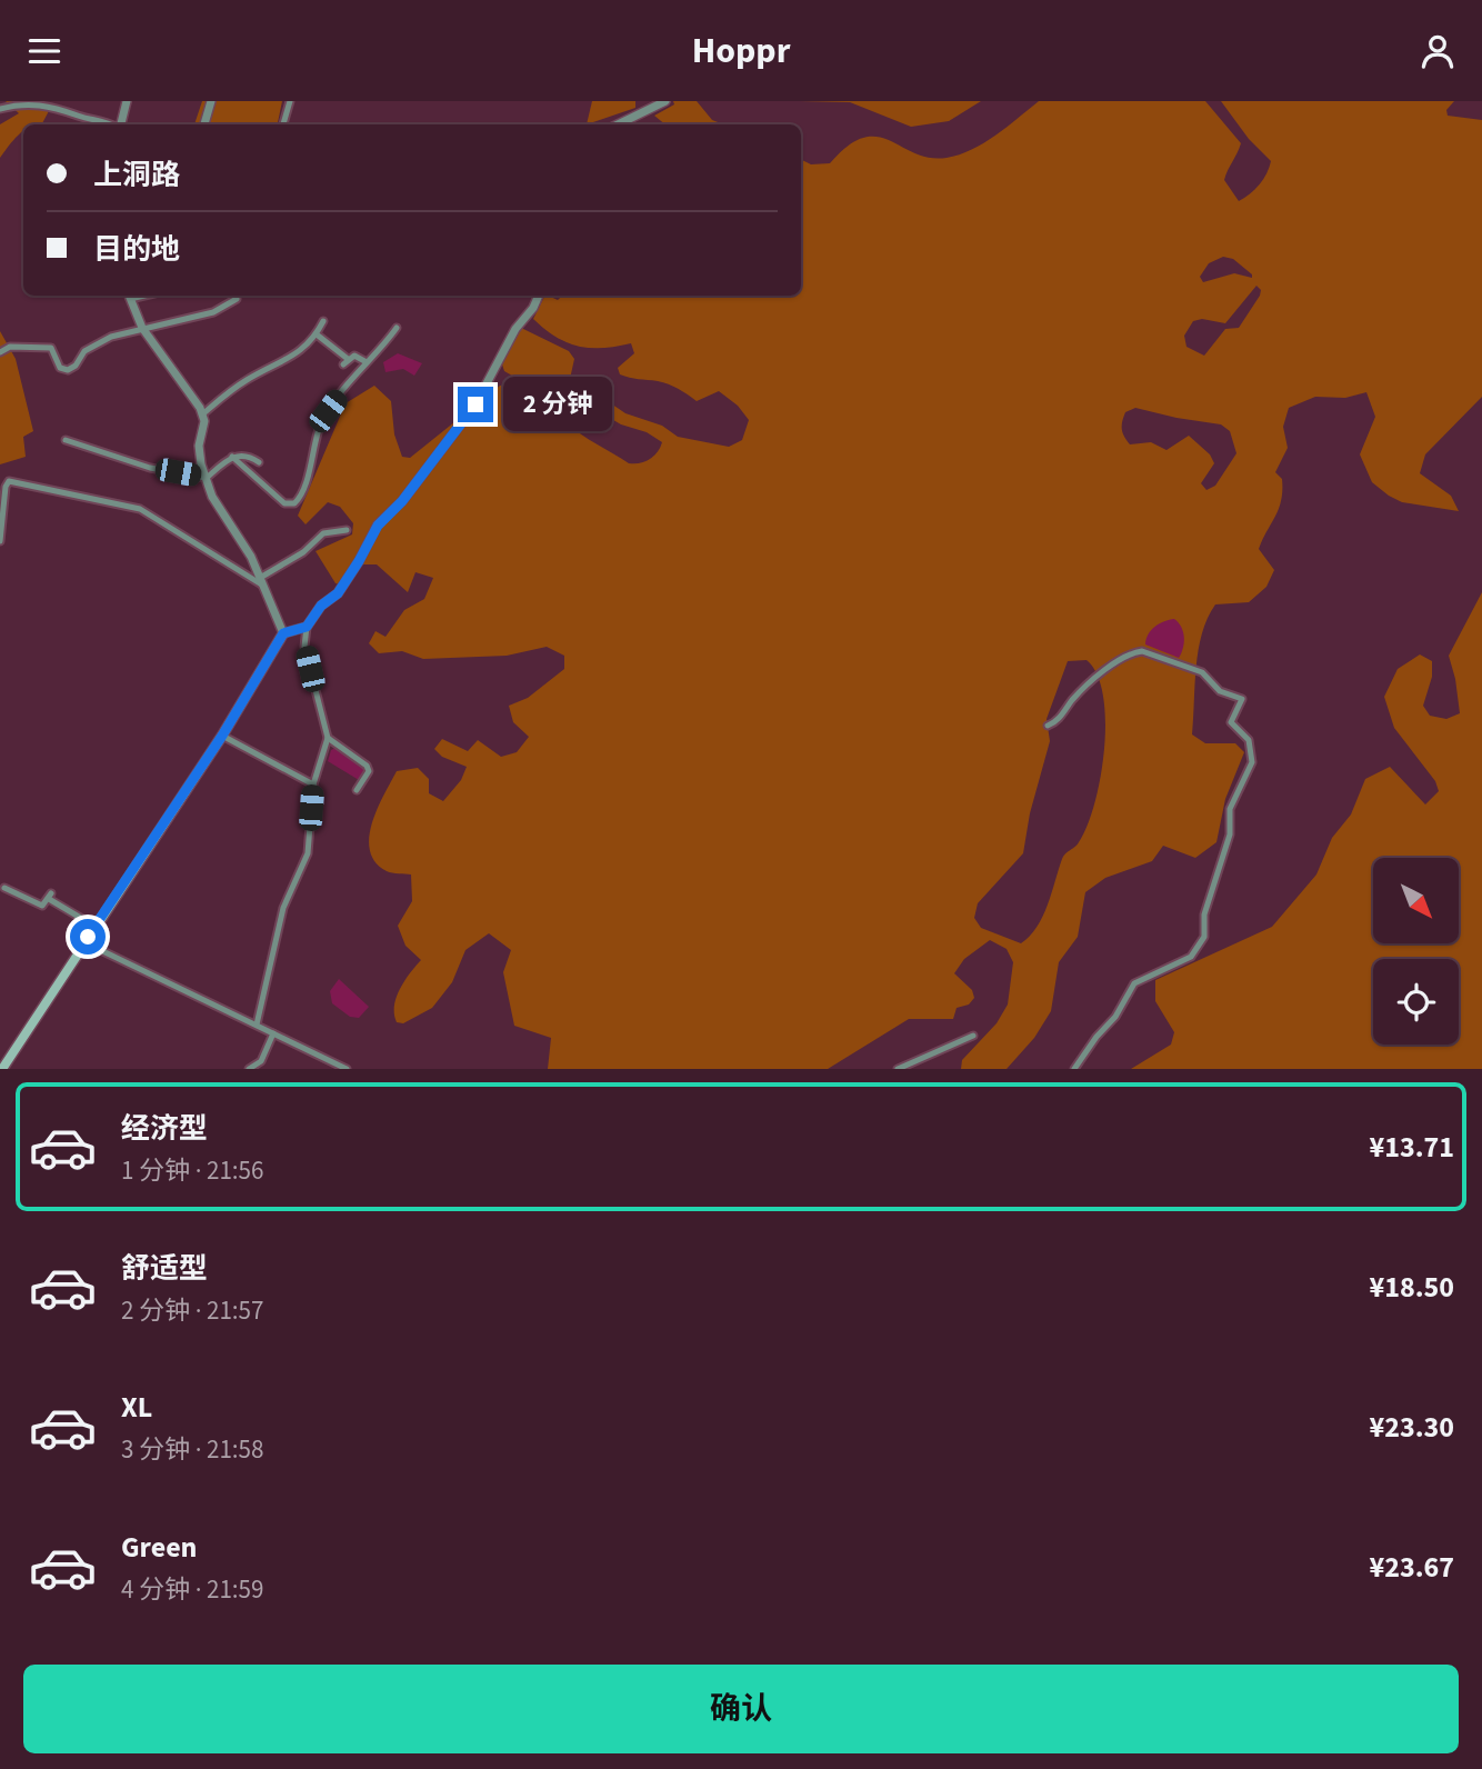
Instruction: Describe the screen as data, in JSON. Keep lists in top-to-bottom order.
{
  "north": "bottom right",
  "page": {
    "header": "Hoppr",
    "banner": ["上洞路", "目的地"],
    "bubble": "2 分钟",
    "list": [
      {
        "name": "经济型",
        "note": "1 分钟 · 21:56",
        "value": "¥13.71"
      },
      {
        "name": "舒适型",
        "note": "2 分钟 · 21:57",
        "value": "¥18.50"
      },
      {
        "name": "XL",
        "note": "3 分钟 · 21:58",
        "value": "¥23.30"
      },
      {
        "name": "Green",
        "note": "4 分钟 · 21:59",
        "value": "¥23.67"
      }
    ],
    "buttons": "确认"
  }
}
